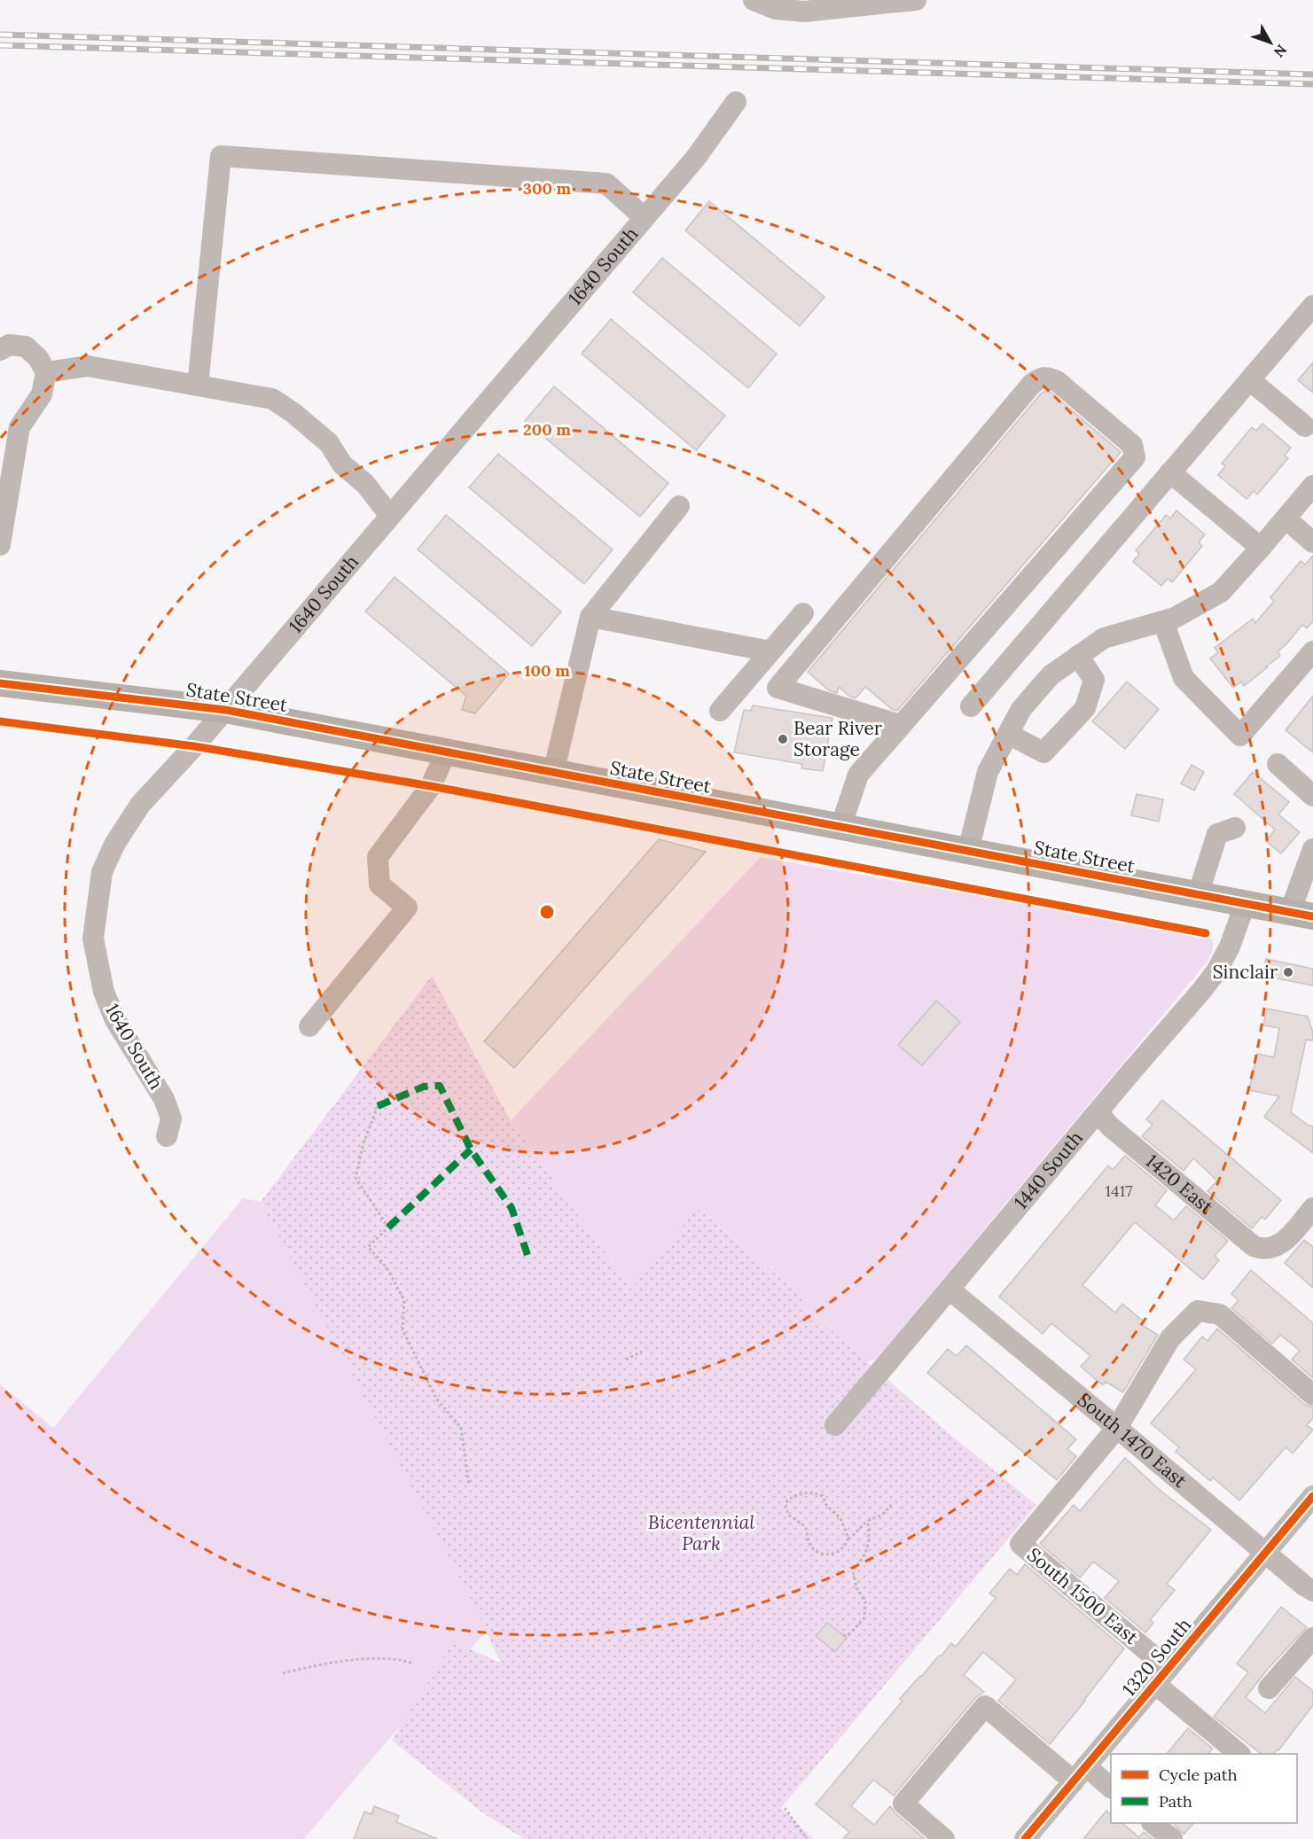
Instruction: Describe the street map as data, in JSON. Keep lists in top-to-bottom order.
{
  "streets": {
    "main road": ["State Street"],
    "street": [
      "1640 South",
      "1440 South",
      "1420 East",
      "South 1470 East",
      "South 1500 East",
      "1320 South"
    ]
  },
  "crossings": [
    ["1640 South", "State Street"],
    ["State Street", "1440 South"],
    ["1440 South", "1420 East"],
    ["1440 South", "South 1470 East"],
    ["South 1470 East", "South 1500 East"],
    ["South 1470 East", "1320 South"],
    ["South 1500 East", "1320 South"]
  ],
  "parks": ["Bicentennial Park"],
  "places": ["Bear River Storage", "Sinclair"],
  "house_numbers": ["1417"],
  "legend": ["Cycle path", "Path"],
  "north": "bottom right",
  "rings": ["300 m", "200 m", "100 m"]
}
